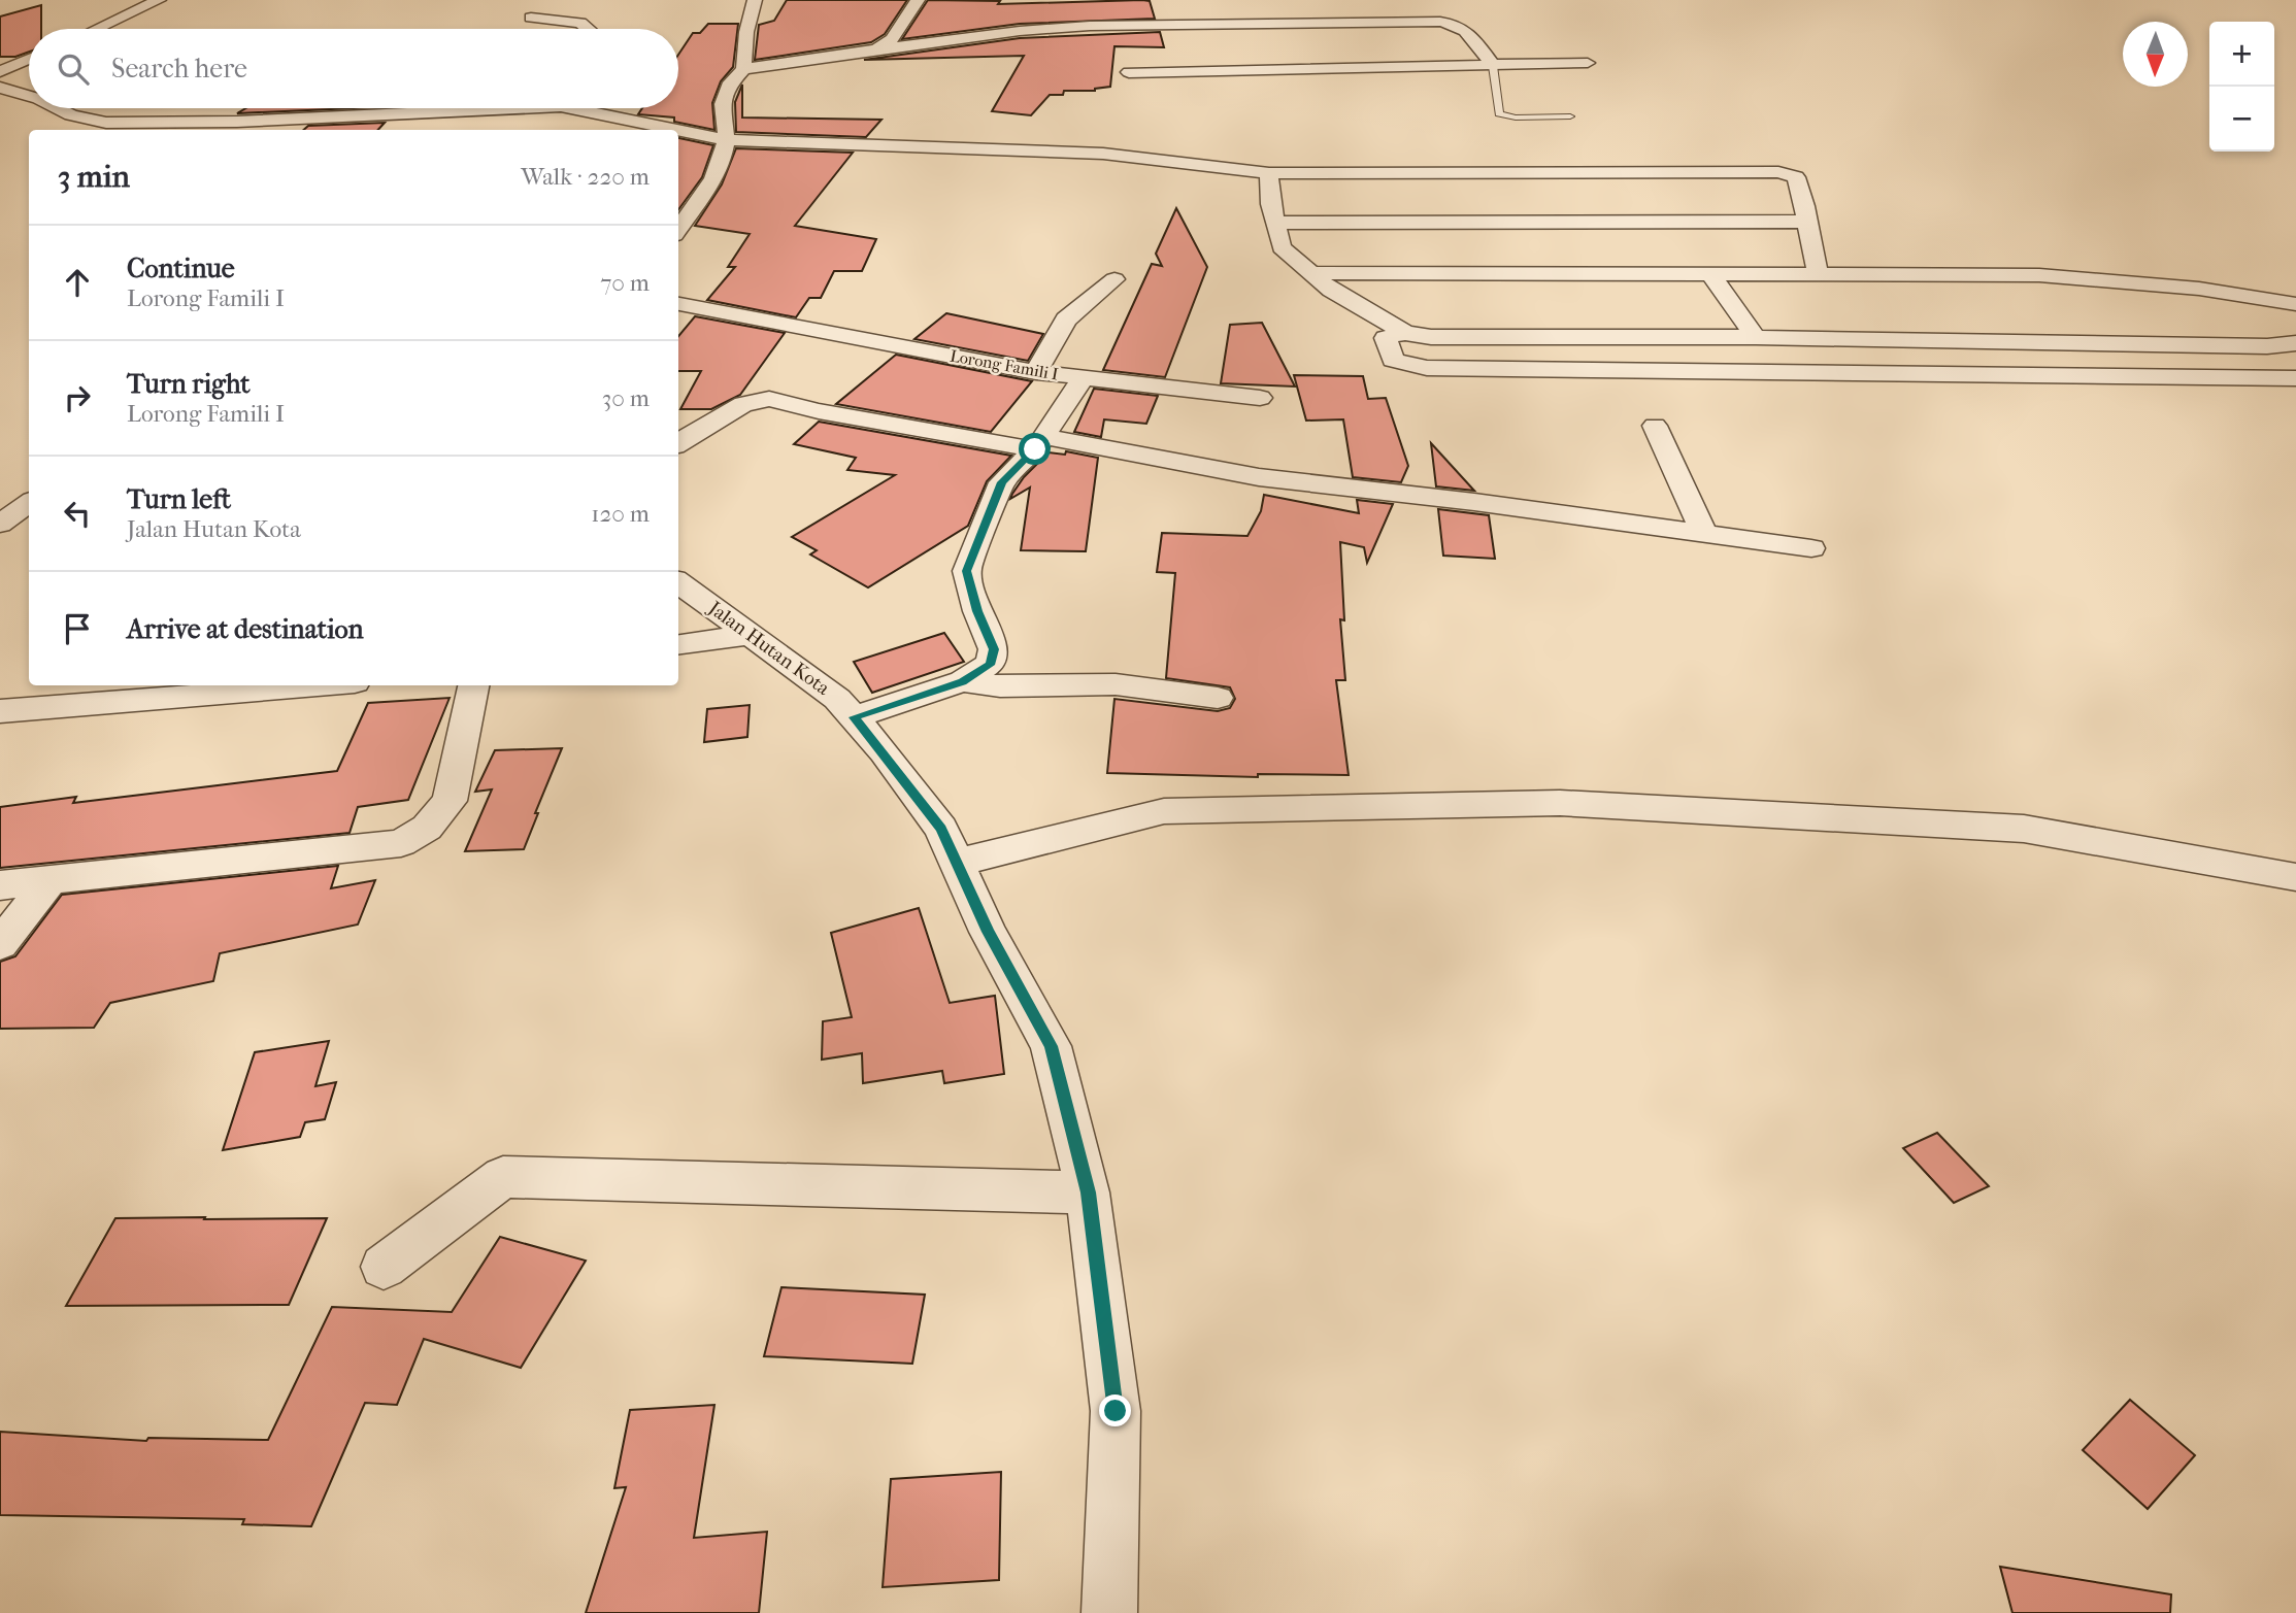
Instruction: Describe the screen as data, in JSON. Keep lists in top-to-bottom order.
{
  "streets": {
    "street": ["Lorong Famili I", "Jalan Hutan Kota"]
  },
  "crossings": [
    ["Lorong Famili I", "Jalan Hutan Kota"]
  ],
  "north": "bottom",
  "page": {
    "map_buttons": ["+", "−"],
    "search": "Search here",
    "heading": ["3 min", "Walk · 220 m"],
    "list": [
      ["Continue", "Lorong Famili I", "70 m"],
      ["Turn right", "Lorong Famili I", "30 m"],
      ["Turn left", "Jalan Hutan Kota", "120 m"],
      "Arrive at destination"
    ]
  }
}
